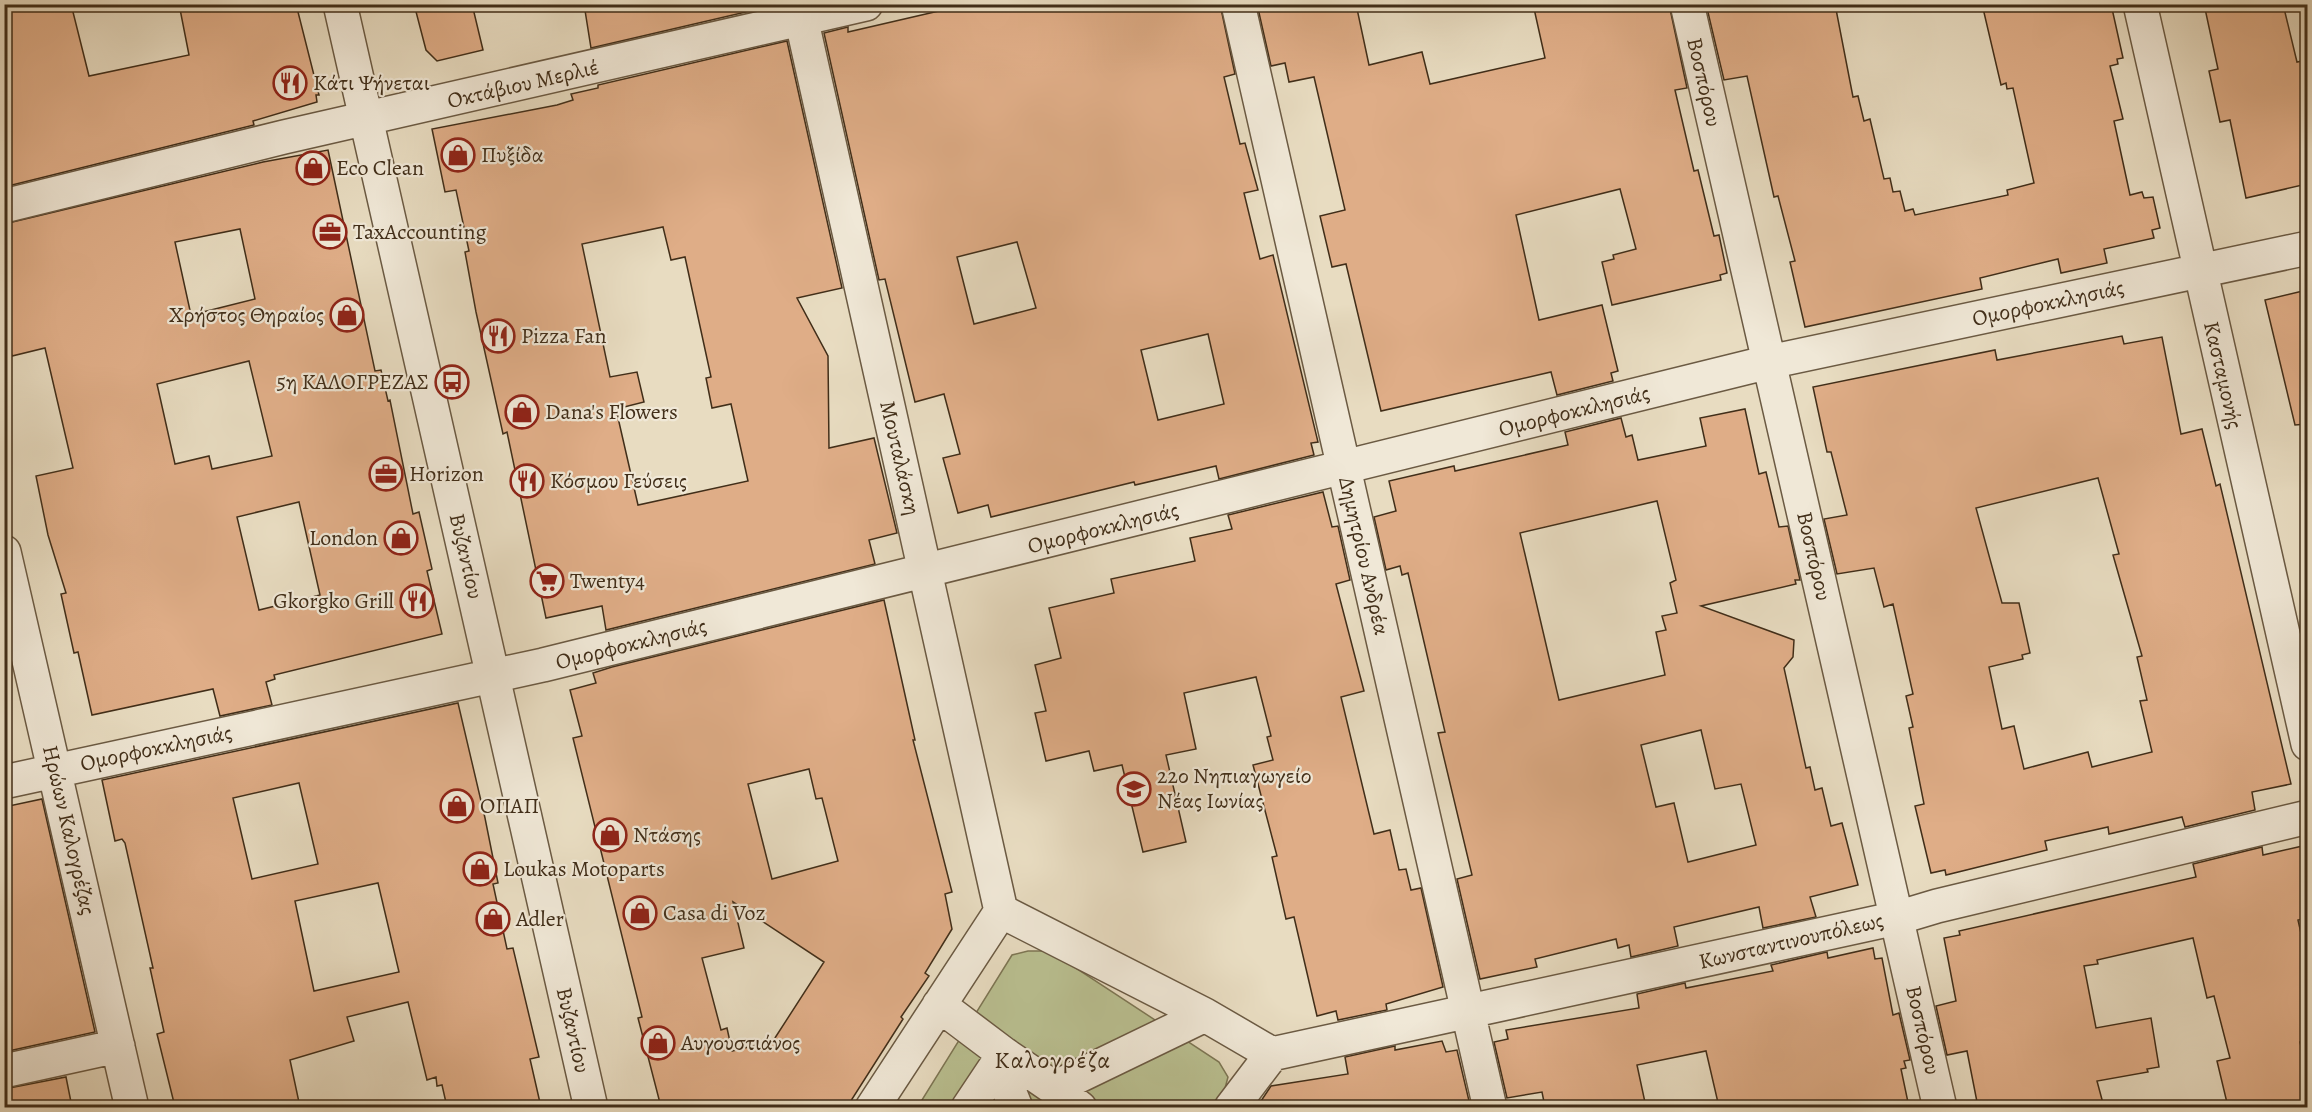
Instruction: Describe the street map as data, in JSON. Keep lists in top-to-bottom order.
{
  "streets": {
    "street": [
      "Βοσπόρου",
      "Οκτάβιου Μερλιέ",
      "Ομορφοκκλησιάς",
      "Κασταμονής",
      "Μουταλάσκη",
      "Βυζαντίου",
      "Δημητρίου Ανδρέα",
      "Ηρώων Καλογρέζας",
      "Κωνσταντινουπόλεως"
    ]
  },
  "crossings": [
    ["Βοσπόρου", "Ομορφοκκλησιάς"],
    ["Βοσπόρου", "Κωνσταντινουπόλεως"],
    ["Οκτάβιου Μερλιέ", "Μουταλάσκη"],
    ["Οκτάβιου Μερλιέ", "Βυζαντίου"],
    ["Ομορφοκκλησιάς", "Κασταμονής"],
    ["Ομορφοκκλησιάς", "Μουταλάσκη"],
    ["Ομορφοκκλησιάς", "Βυζαντίου"],
    ["Ομορφοκκλησιάς", "Δημητρίου Ανδρέα"],
    ["Ομορφοκκλησιάς", "Ηρώων Καλογρέζας"],
    ["Δημητρίου Ανδρέα", "Κωνσταντινουπόλεως"]
  ],
  "districts": ["Καλογρέζα"],
  "places": {
    "restaurant": [
      "Κάτι Ψήνεται",
      "Pizza Fan",
      "Κόσμου Γεύσεις",
      "Gkorgko Grill"
    ],
    "shop": [
      "Πυξίδα",
      "Eco Clean",
      "Χρήστος Θηραίος",
      "Dana's Flowers",
      "London",
      "ΟΠΑΠ",
      "Ντάσης",
      "Loukas Motoparts",
      "Casa di Voz",
      "Adler",
      "Αυγουστιάνος"
    ],
    "office": ["TaxAccounting", "Horizon"],
    "bus stop": ["5η ΚΑΛΟΓΡΕΖΑΣ"],
    "supermarket": ["Twenty4"],
    "school or university": ["22ο Νηπιαγωγείο Νέας Ιωνίας"]
  }
}
